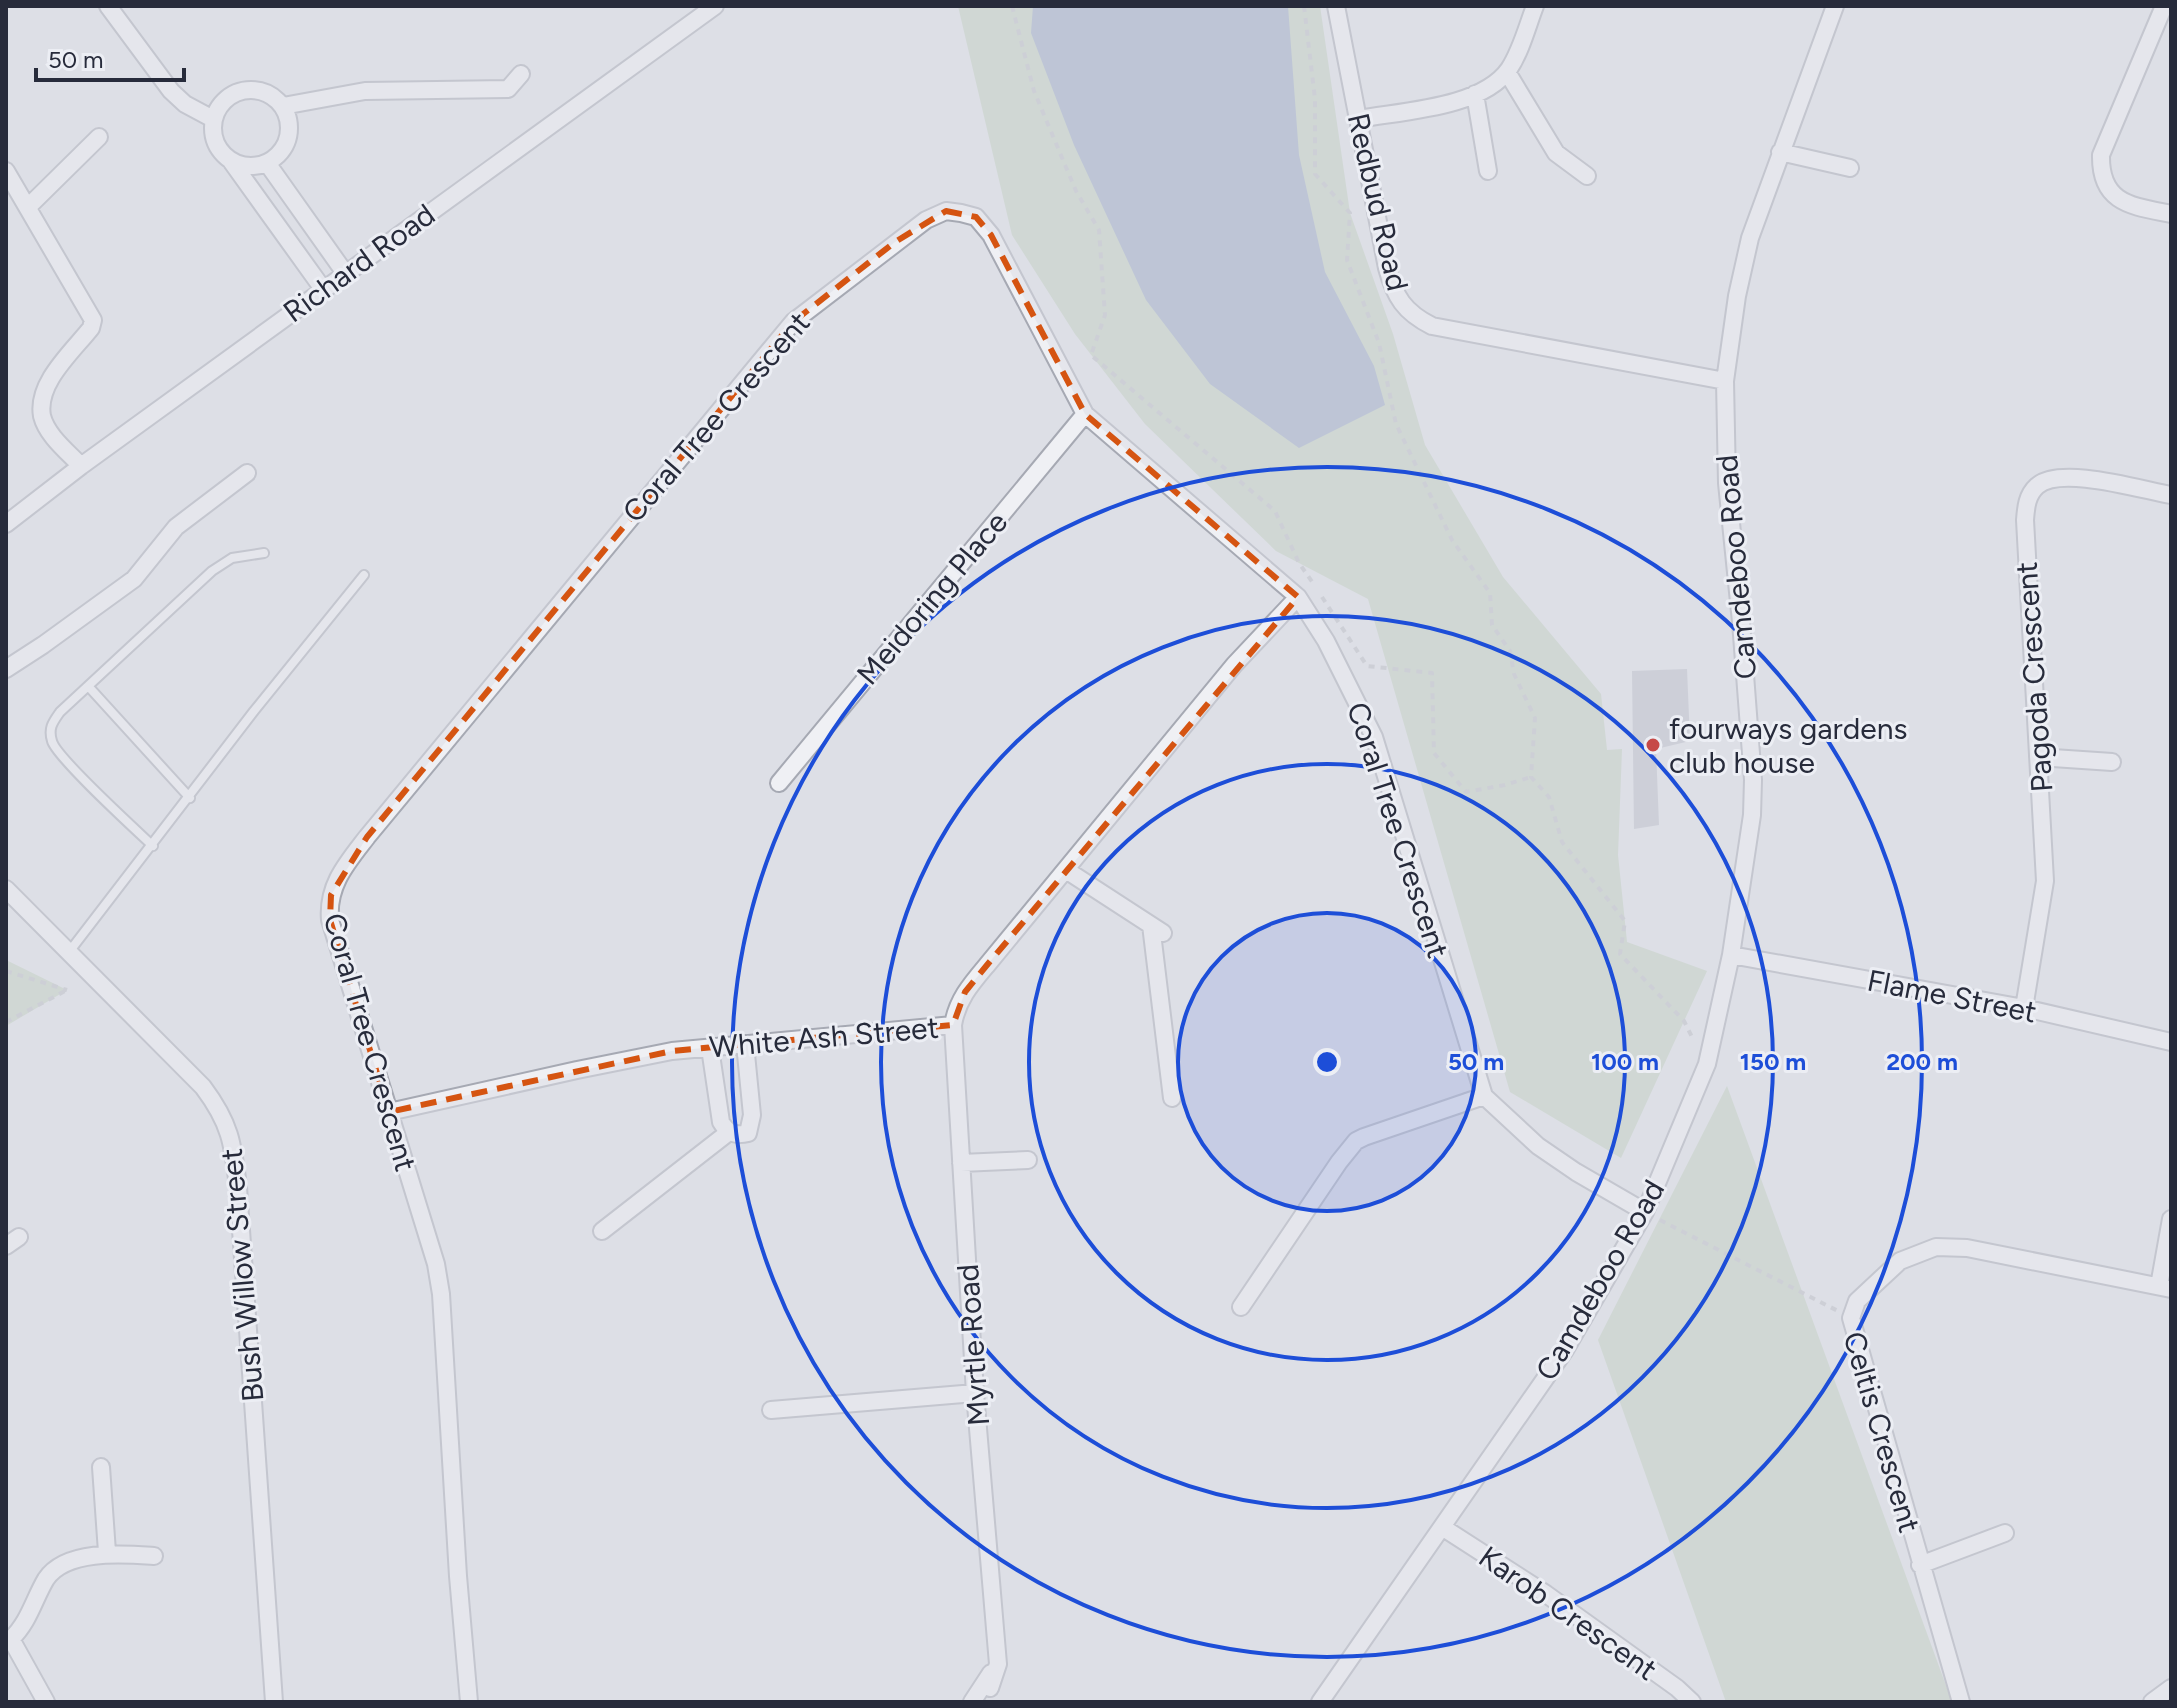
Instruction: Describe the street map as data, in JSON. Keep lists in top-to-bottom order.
{
  "streets": {
    "street": [
      "Redbud Road",
      "Richard Road",
      "Coral Tree Crescent",
      "Camdeboo Road",
      "Meidoring Place",
      "Pagoda Crescent",
      "Flame Street",
      "White Ash Street",
      "Bush Willow Street",
      "Myrtle Road",
      "Celtis Crescent",
      "Karob Crescent"
    ]
  },
  "crossings": [
    ["Redbud Road", "Camdeboo Road"],
    ["Coral Tree Crescent", "Meidoring Place"],
    ["Coral Tree Crescent", "White Ash Street"],
    ["Camdeboo Road", "Flame Street"],
    ["Camdeboo Road", "Karob Crescent"],
    ["Pagoda Crescent", "Flame Street"],
    ["White Ash Street", "Myrtle Road"]
  ],
  "places": ["fourways gardens club house"],
  "scale_bar": "50 m",
  "rings": [
    "50 m",
    "100 m",
    "150 m",
    "200 m"
  ]
}
